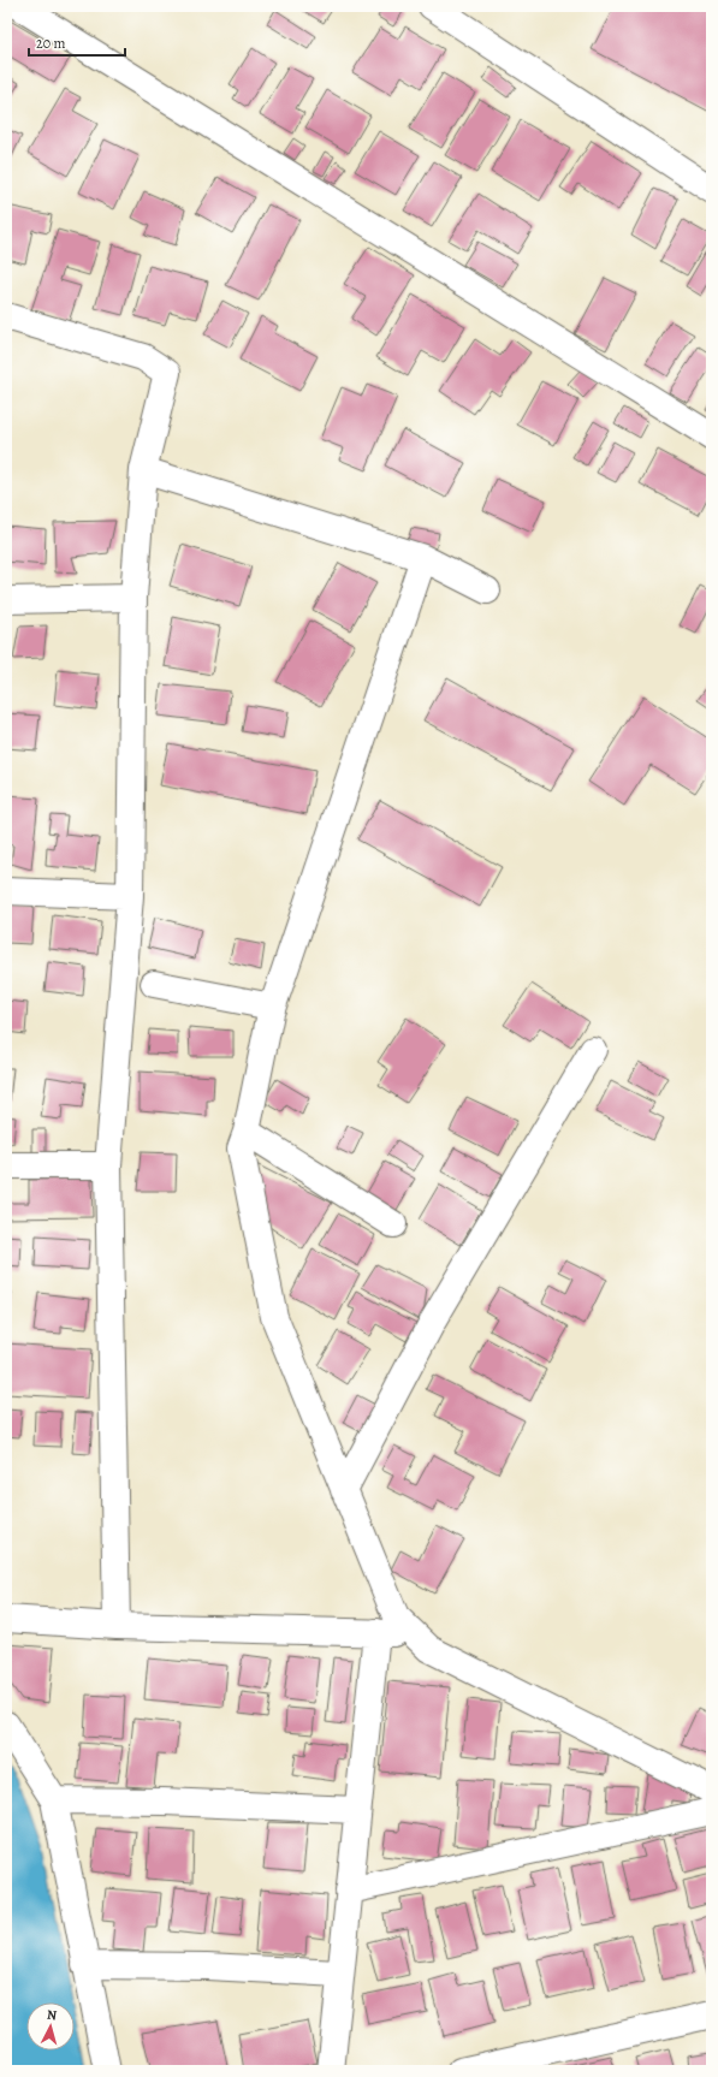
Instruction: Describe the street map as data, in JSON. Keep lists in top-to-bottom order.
{
  "scale_bar": "20 m",
  "north": "top"
}
